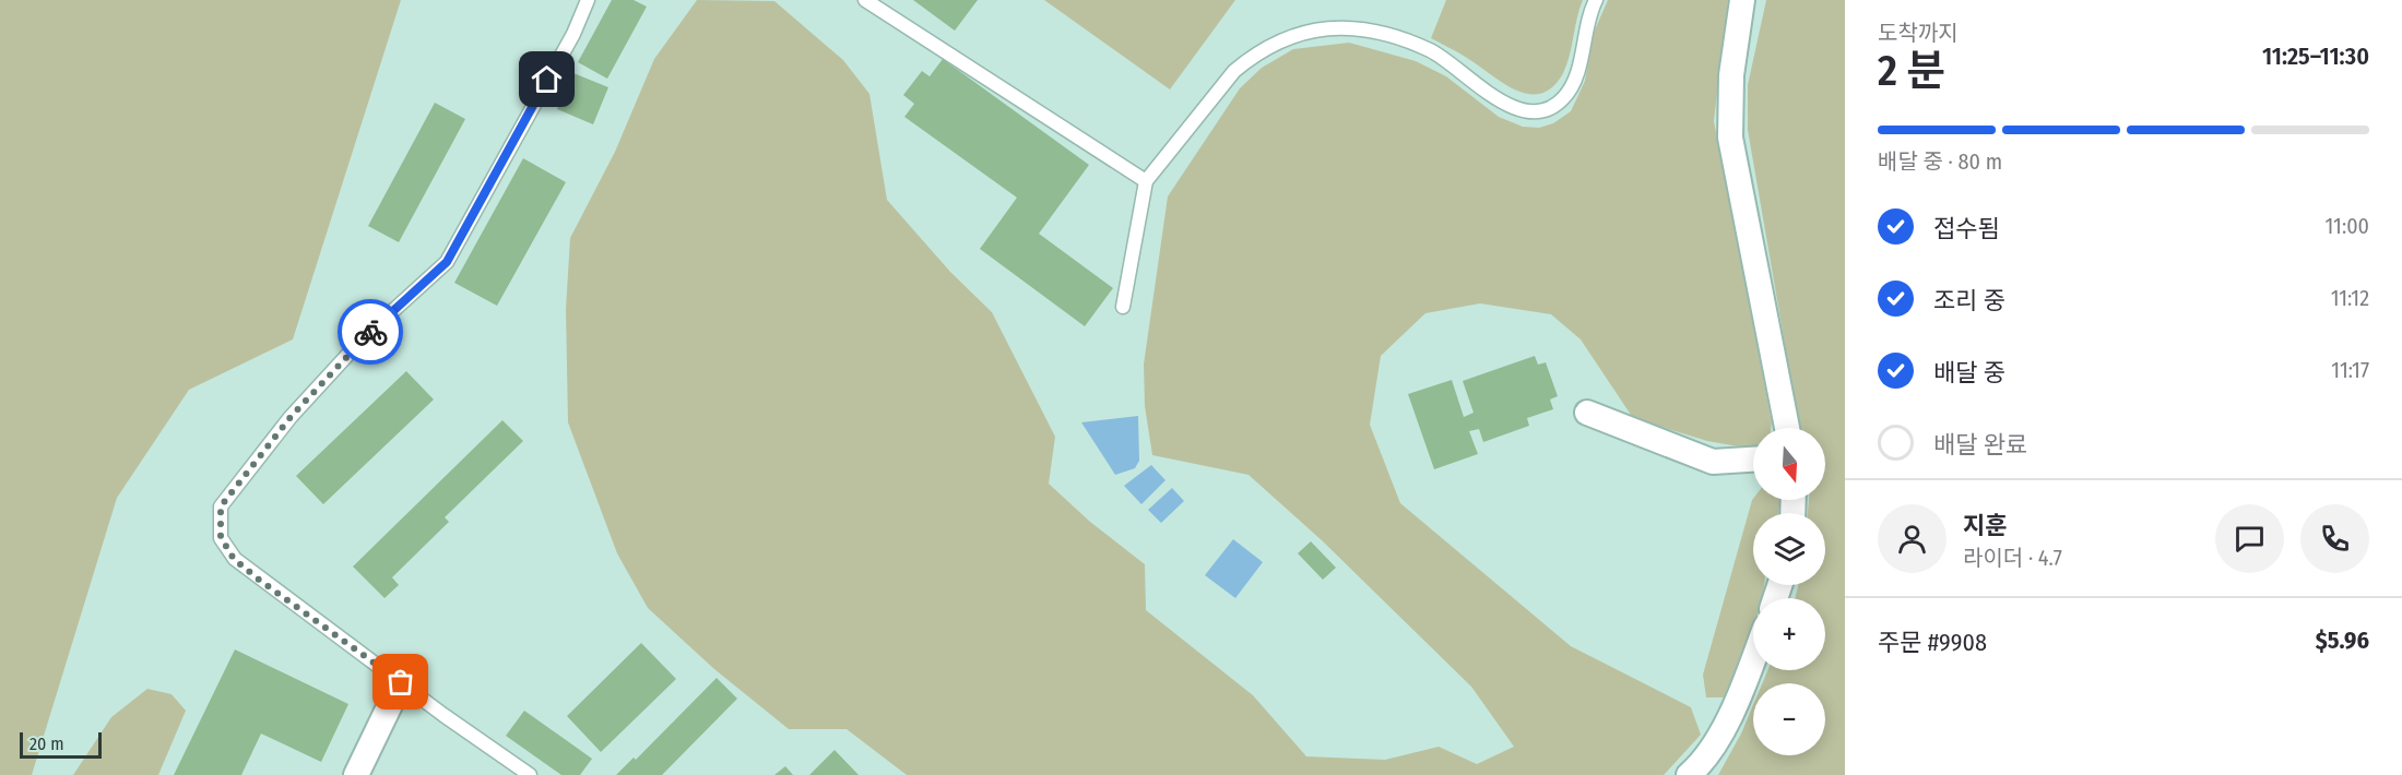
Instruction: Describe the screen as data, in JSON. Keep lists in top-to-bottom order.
{
  "scale_bar": "20 m",
  "north": "bottom",
  "page": {
    "heading": ["2 분", "도착까지", "11:25–11:30"],
    "panel": [
      "지훈",
      "라이더 · 4.7",
      "주문 #9908",
      "$5.96"
    ],
    "bar": "배달 중 · 80 m",
    "list": [
      ["접수됨", "11:00"],
      ["조리 중", "11:12"],
      ["배달 중", "11:17"],
      "배달 완료"
    ],
    "map_buttons": ["+", "−"],
    "scale": "20 m"
  }
}
